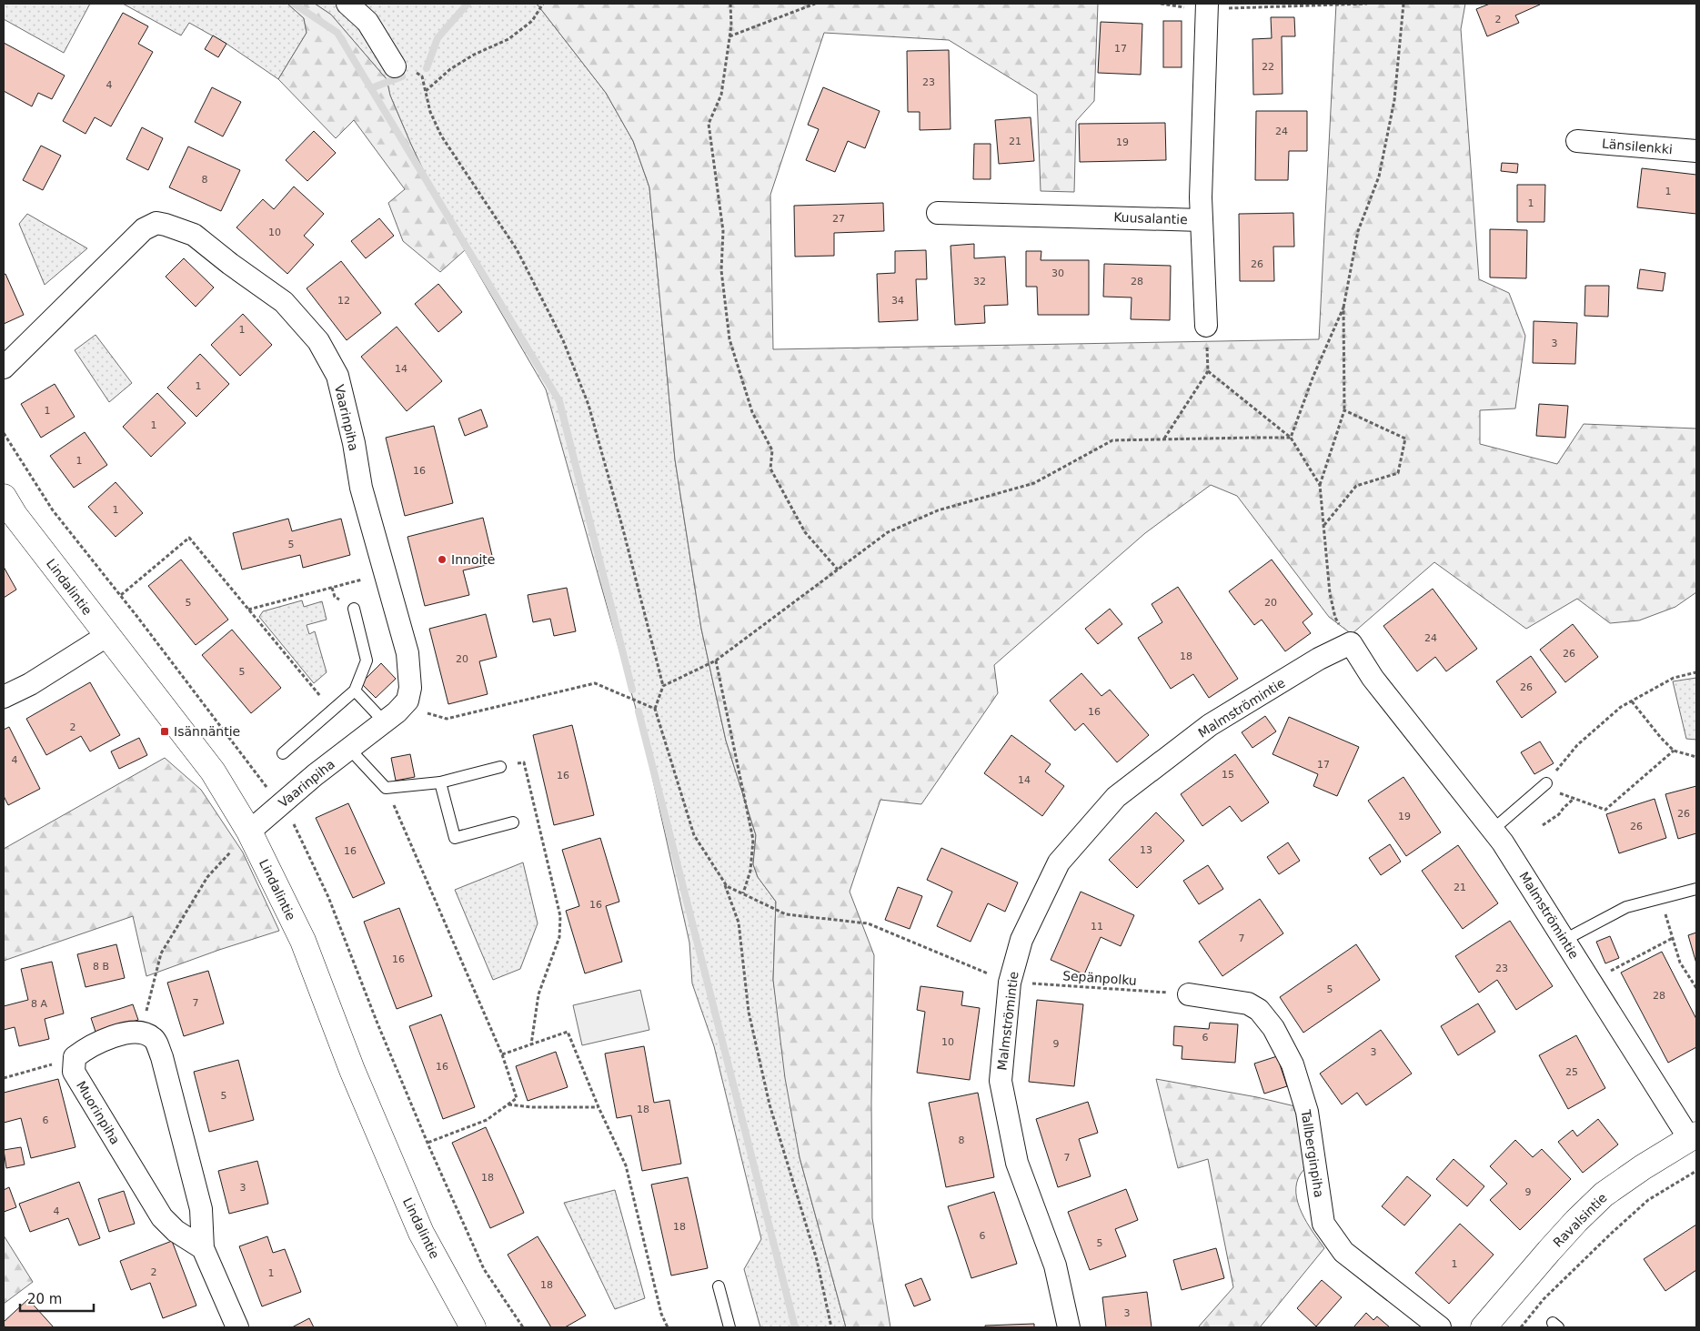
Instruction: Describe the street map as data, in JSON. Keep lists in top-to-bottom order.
{
  "streets": {
    "street": [
      "Länsilenkki",
      "Kuusalantie",
      "Vaarinpiha",
      "Lindalintie",
      "Malmströmintie",
      "Muorinpiha",
      "Tallberginpiha",
      "Ravalsintie"
    ],
    "path": ["Sepänpolku"]
  },
  "crossings": [
    ["Vaarinpiha", "Lindalintie"],
    ["Malmströmintie", "Sepänpolku"],
    ["Malmströmintie", "Ravalsintie"],
    ["Sepänpolku", "Tallberginpiha"]
  ],
  "places": {
    "other": ["Innoite"],
    "transit": ["Isännäntie"]
  },
  "house_numbers": [
    "2",
    "17",
    "22",
    "23",
    "4",
    "24",
    "21",
    "19",
    "8",
    "1",
    "1",
    "27",
    "10",
    "26",
    "30",
    "32",
    "28",
    "12",
    "34",
    "1",
    "3",
    "14",
    "1",
    "1",
    "1",
    "1",
    "16",
    "1",
    "5",
    "5",
    "20",
    "24",
    "26",
    "18",
    "20",
    "5",
    "26",
    "16",
    "2",
    "4",
    "17",
    "15",
    "16",
    "14",
    "26",
    "19",
    "26",
    "13",
    "16",
    "21",
    "16",
    "11",
    "7",
    "16",
    "8 B",
    "23",
    "5",
    "28",
    "7",
    "8 A",
    "6",
    "10",
    "9",
    "3",
    "16",
    "25",
    "5",
    "18",
    "6",
    "8",
    "7",
    "18",
    "3",
    "9",
    "4",
    "18",
    "6",
    "5",
    "1",
    "2",
    "1",
    "18",
    "3"
  ],
  "scale_bar": "20 m"
}
